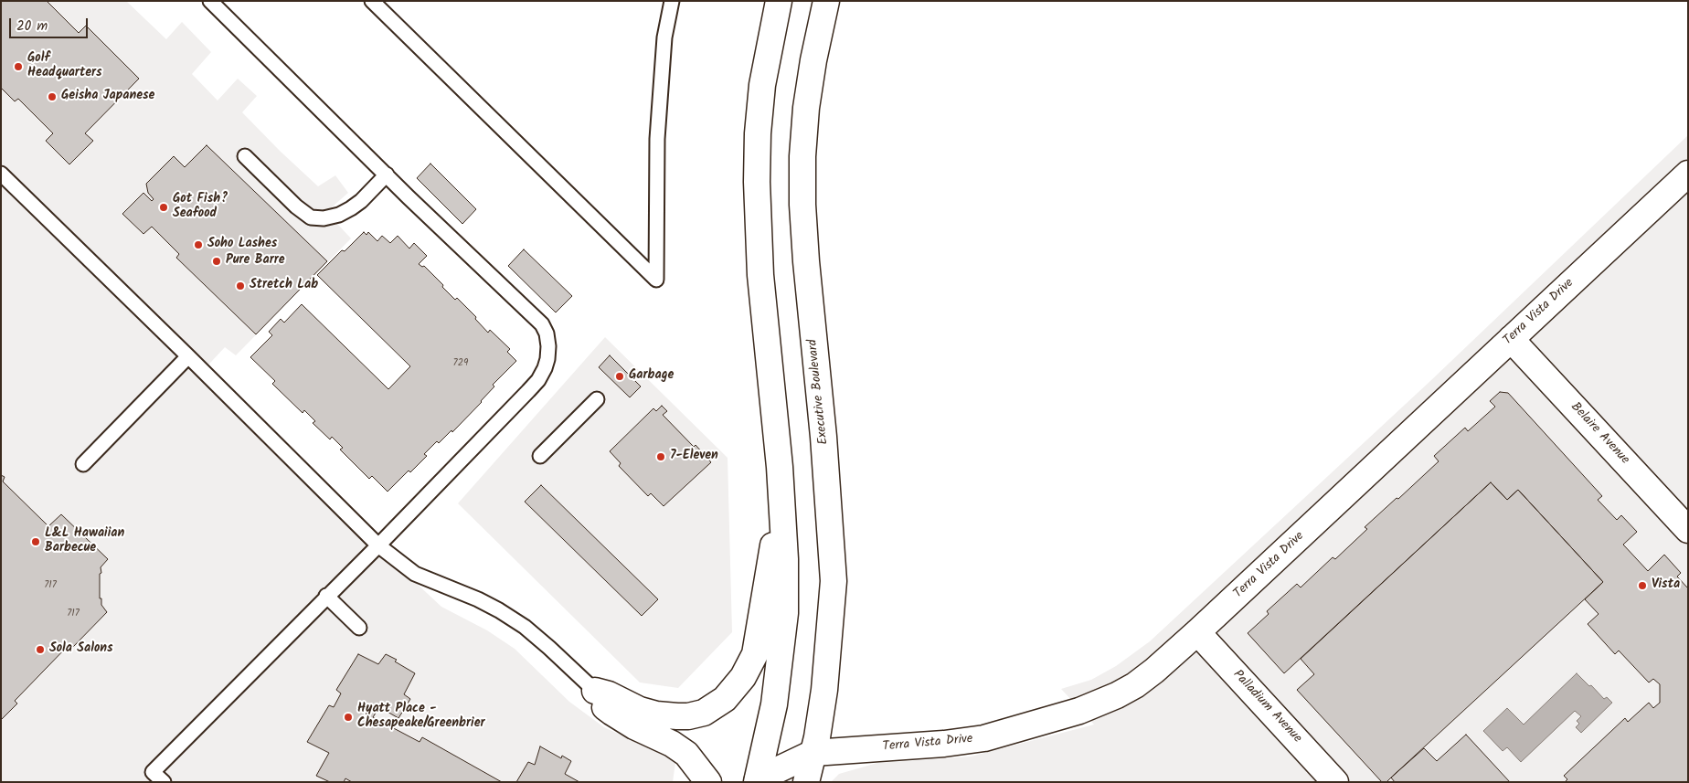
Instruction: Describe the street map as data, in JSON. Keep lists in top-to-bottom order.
{
  "streets": {
    "street": [
      "Terra Vista Drive",
      "Executive Boulevard",
      "Belaire Avenue",
      "Palladium Avenue"
    ]
  },
  "crossings": [
    ["Terra Vista Drive", "Executive Boulevard"],
    ["Terra Vista Drive", "Belaire Avenue"],
    ["Terra Vista Drive", "Palladium Avenue"]
  ],
  "places": [
    "Golf Headquarters",
    "Geisha Japanese",
    "Got Fish? Seafood",
    "Soho Lashes",
    "Pure Barre",
    "Stretch Lab",
    "Garbage",
    "7-Eleven",
    "L&L Hawaiian Barbecue",
    "Vista",
    "Sola Salons",
    "Hyatt Place - Chesapeake/Greenbrier"
  ],
  "house_numbers": ["729", "717", "717"],
  "scale_bar": "20 m"
}
